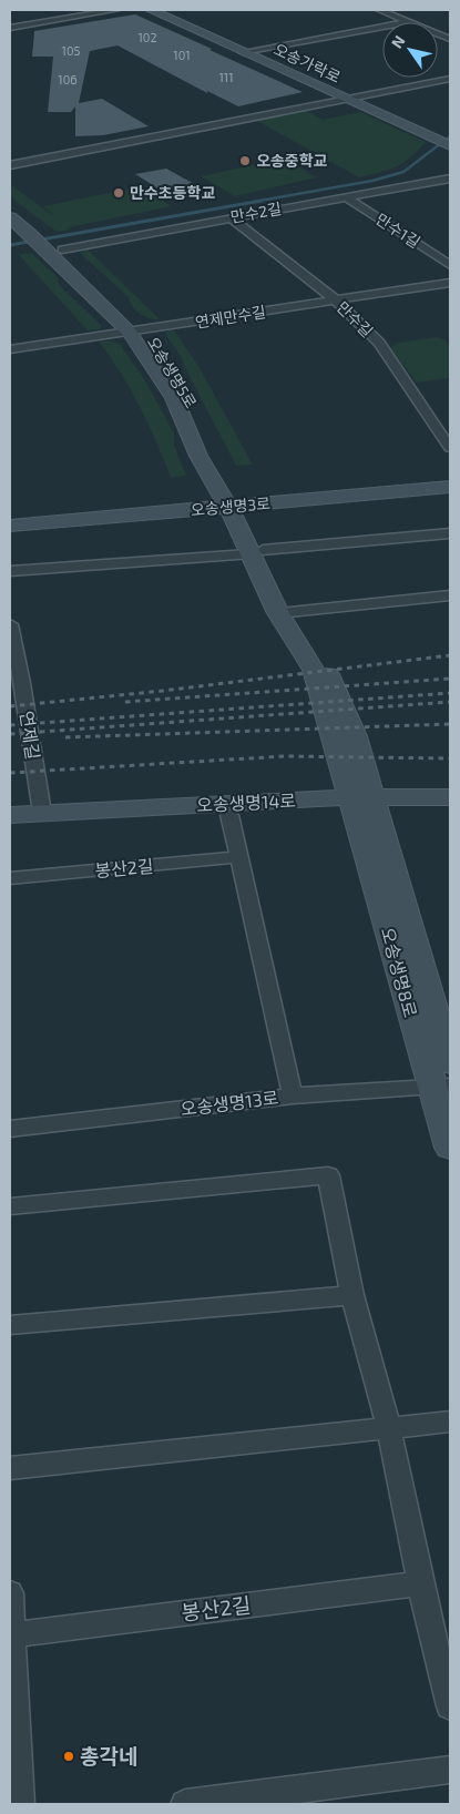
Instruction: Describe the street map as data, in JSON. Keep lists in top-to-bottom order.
{
  "streets": {
    "street": [
      "오송가락로",
      "만수2길",
      "만수1길",
      "연제만수길",
      "만수길",
      "오송생명5로",
      "오송생명3로",
      "연제길",
      "오송생명14로",
      "봉산2길",
      "오송생명8로",
      "오송생명13로"
    ]
  },
  "crossings": [
    ["만수2길", "만수1길"],
    ["만수2길", "만수길"],
    ["만수2길", "오송생명5로"],
    ["연제만수길", "만수길"],
    ["연제만수길", "오송생명5로"],
    ["오송생명5로", "오송생명3로"],
    ["오송생명5로", "오송생명14로"],
    ["오송생명5로", "오송생명8로"],
    ["연제길", "오송생명14로"],
    ["오송생명14로", "오송생명8로"],
    ["오송생명8로", "오송생명13로"]
  ],
  "places": ["오송중학교", "만수초등학교", "총각네"],
  "house_numbers": [
    "102",
    "105",
    "101",
    "111",
    "106"
  ],
  "north": "top left"
}
